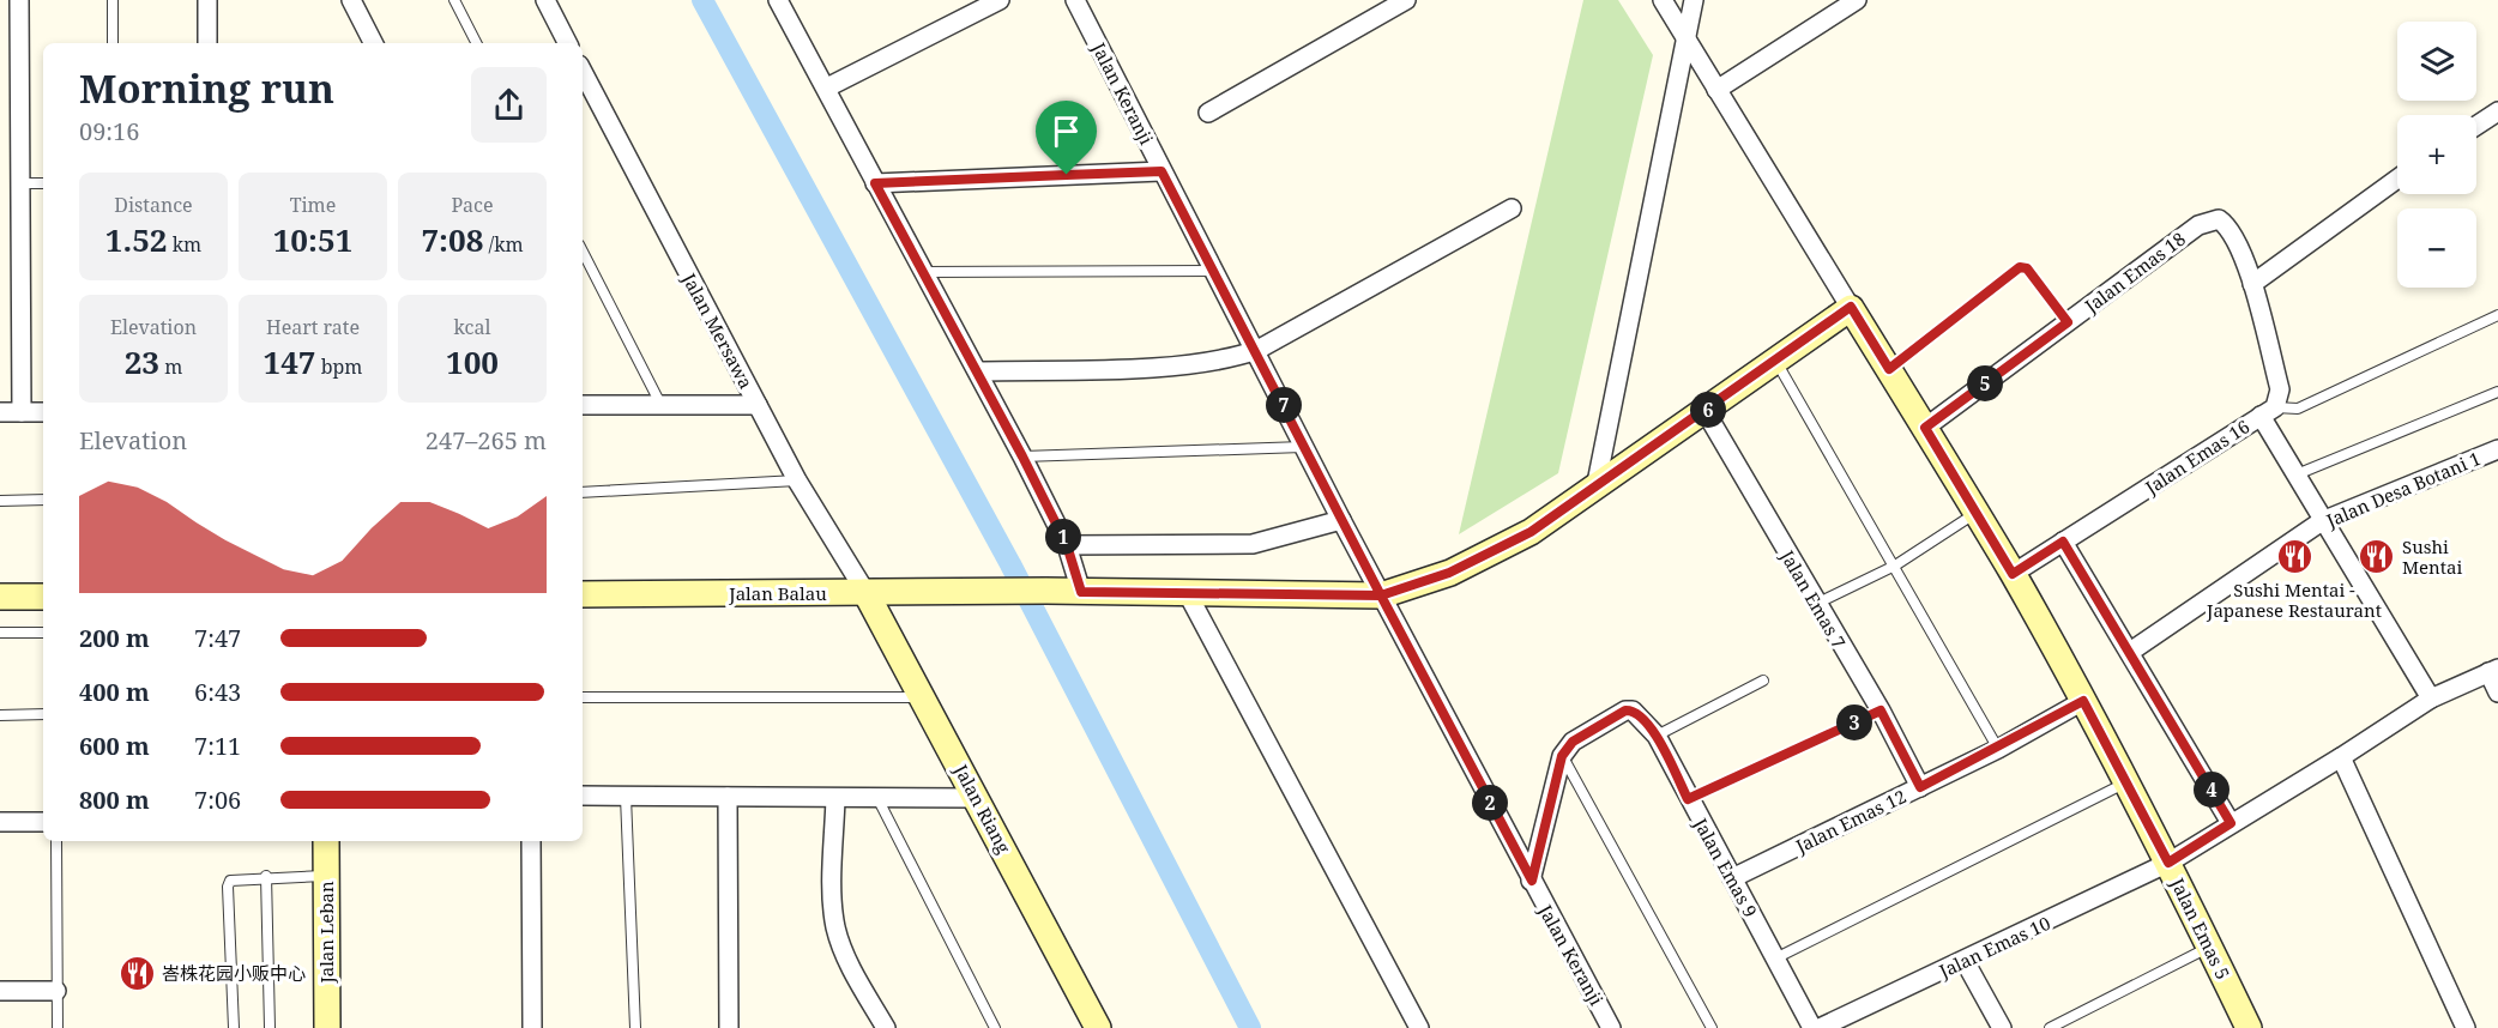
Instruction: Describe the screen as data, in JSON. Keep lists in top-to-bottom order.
{
  "streets": {
    "street": [
      "Jalan Keranji",
      "Jalan Emas 18",
      "Jalan Mersawa",
      "Jalan Emas 16",
      "Jalan Desa Botani 1",
      "Jalan Balau",
      "Jalan Emas 7",
      "Jalan Riang",
      "Jalan Emas 12",
      "Jalan Emas 9",
      "Jalan Emas 5",
      "Jalan Leban",
      "Jalan Emas 10"
    ]
  },
  "crossings": [
    ["Jalan Keranji", "Jalan Balau"],
    ["Jalan Emas 18", "Jalan Emas 5"],
    ["Jalan Mersawa", "Jalan Balau"],
    ["Jalan Mersawa", "Jalan Riang"],
    ["Jalan Emas 16", "Jalan Emas 5"],
    ["Jalan Balau", "Jalan Emas 7"],
    ["Jalan Balau", "Jalan Riang"],
    ["Jalan Balau", "Jalan Emas 5"],
    ["Jalan Emas 7", "Jalan Emas 12"],
    ["Jalan Emas 12", "Jalan Emas 9"],
    ["Jalan Emas 12", "Jalan Emas 5"],
    ["Jalan Emas 5", "Jalan Emas 10"]
  ],
  "places": {
    "restaurant": ["Sushi Mentai - Japanese Restaurant", "Sushi Mentai", "峇株花园小贩中心"]
  },
  "page": {
    "map_buttons": ["+", "−"],
    "heading": ["Morning run", "09:16"],
    "stats": [
      ["Distance", "1.52 km"],
      ["Time", "10:51"],
      ["Pace", "7:08 /km"],
      ["Elevation", "23 m"],
      ["Heart rate", "147 bpm"],
      ["kcal", "100"]
    ],
    "pins": [
      "5",
      "7",
      "6",
      "1",
      "3",
      "4",
      "2"
    ],
    "chart": ["Elevation", "247–265 m"],
    "list": [
      {
        "name": "200 m",
        "note": "7:47"
      },
      {
        "name": "400 m",
        "note": "6:43"
      },
      {
        "name": "600 m",
        "note": "7:11"
      },
      {
        "name": "800 m",
        "note": "7:06"
      }
    ]
  }
}
